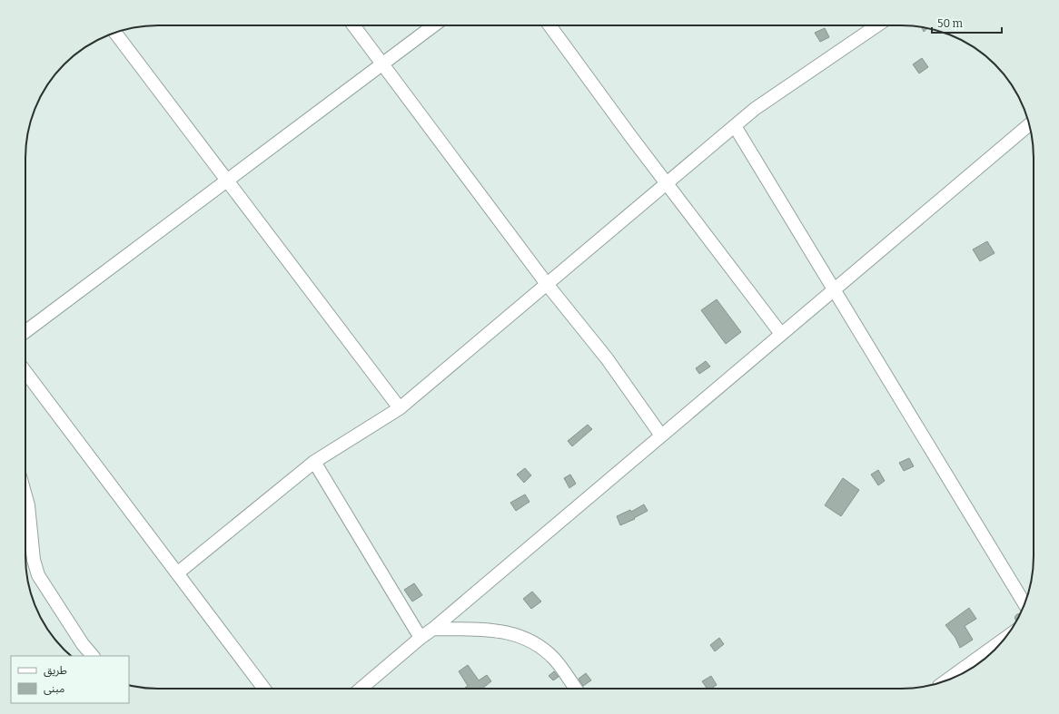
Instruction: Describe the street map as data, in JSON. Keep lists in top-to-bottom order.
{
  "legend": ["طريق", "مبنى"],
  "scale_bar": "50 m"
}
